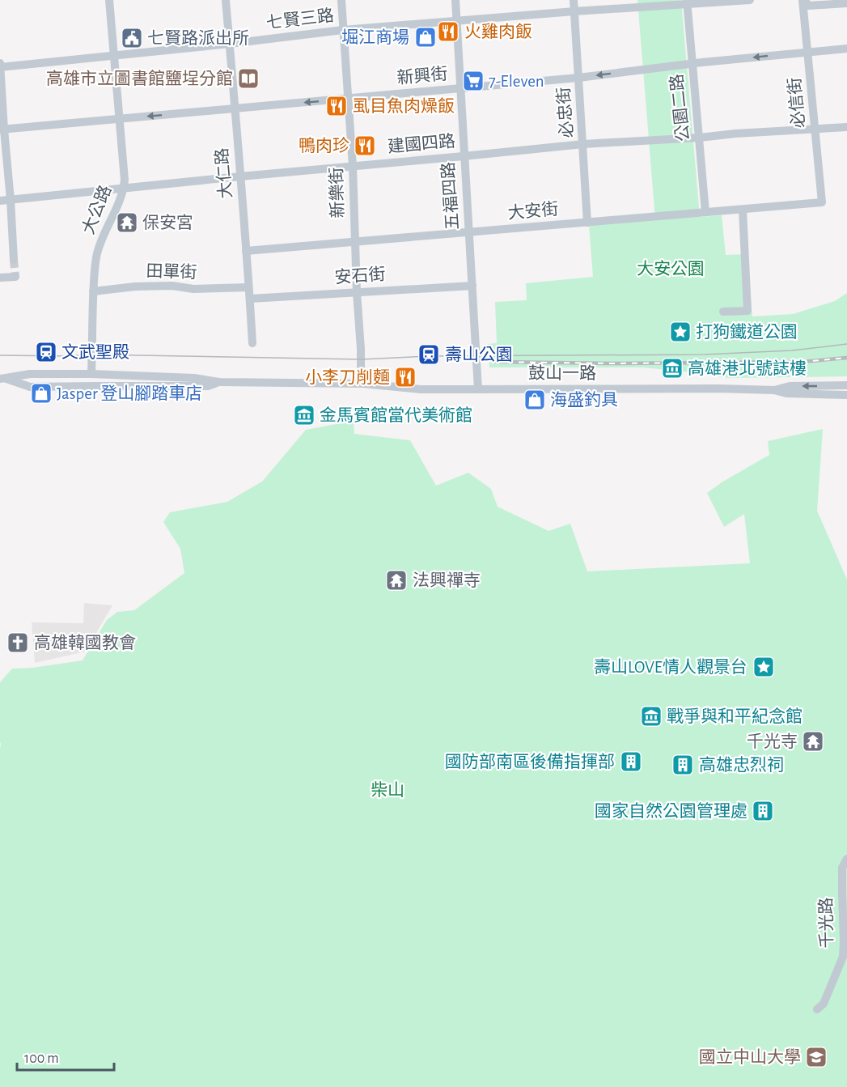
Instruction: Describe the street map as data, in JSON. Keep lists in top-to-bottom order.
{
  "streets": {
    "street": [
      "七賢三路",
      "新興街",
      "必信街",
      "公園二路",
      "必忠街",
      "建國四路",
      "大仁路",
      "新樂街",
      "五福四路",
      "大公路",
      "大安街",
      "田單街",
      "安石街",
      "鼓山一路",
      "千光路"
    ]
  },
  "crossings": [
    ["七賢三路", "公園二路"],
    ["七賢三路", "必忠街"],
    ["七賢三路", "大仁路"],
    ["七賢三路", "新樂街"],
    ["七賢三路", "五福四路"],
    ["七賢三路", "大公路"],
    ["新興街", "必信街"],
    ["新興街", "公園二路"],
    ["新興街", "必忠街"],
    ["新興街", "大仁路"],
    ["新興街", "新樂街"],
    ["新興街", "五福四路"],
    ["新興街", "大公路"],
    ["必信街", "建國四路"],
    ["必信街", "大安街"],
    ["公園二路", "建國四路"],
    ["公園二路", "大安街"],
    ["必忠街", "建國四路"],
    ["必忠街", "大安街"],
    ["建國四路", "大仁路"],
    ["建國四路", "新樂街"],
    ["建國四路", "五福四路"],
    ["建國四路", "大公路"],
    ["大仁路", "大安街"],
    ["大仁路", "田單街"],
    ["大仁路", "安石街"],
    ["新樂街", "大安街"],
    ["新樂街", "安石街"],
    ["新樂街", "鼓山一路"],
    ["五福四路", "大安街"],
    ["五福四路", "安石街"],
    ["五福四路", "鼓山一路"],
    ["大公路", "田單街"],
    ["大公路", "鼓山一路"]
  ],
  "one_way": ["新興街"],
  "parks": ["大安公園", "柴山"],
  "places": {
    "restaurant": [
      "火雞肉飯",
      "虱目魚肉燥飯",
      "鴨肉珍",
      "小李刀削麵"
    ],
    "shop": ["堀江商場", "Jasper 登山腳踏車店", "海盛釣具"],
    "public building": ["七賢路派出所"],
    "library": ["高雄市立圖書館鹽埕分館"],
    "supermarket": ["7-Eleven"],
    "temple": ["保安宮", "法興禪寺", "千光寺"],
    "place": ["打狗鐵道公園", "壽山LOVE情人觀景台"],
    "station": ["文武聖殿", "壽山公園"],
    "museum": ["高雄港北號誌樓", "金馬賓館當代美術館", "戰爭與和平紀念館"],
    "church": ["高雄韓國教會"],
    "building": ["國防部南區後備指揮部", "高雄忠烈祠", "國家自然公園管理處"],
    "school or university": ["國立中山大學"]
  },
  "scale_bar": "100 m"
}
